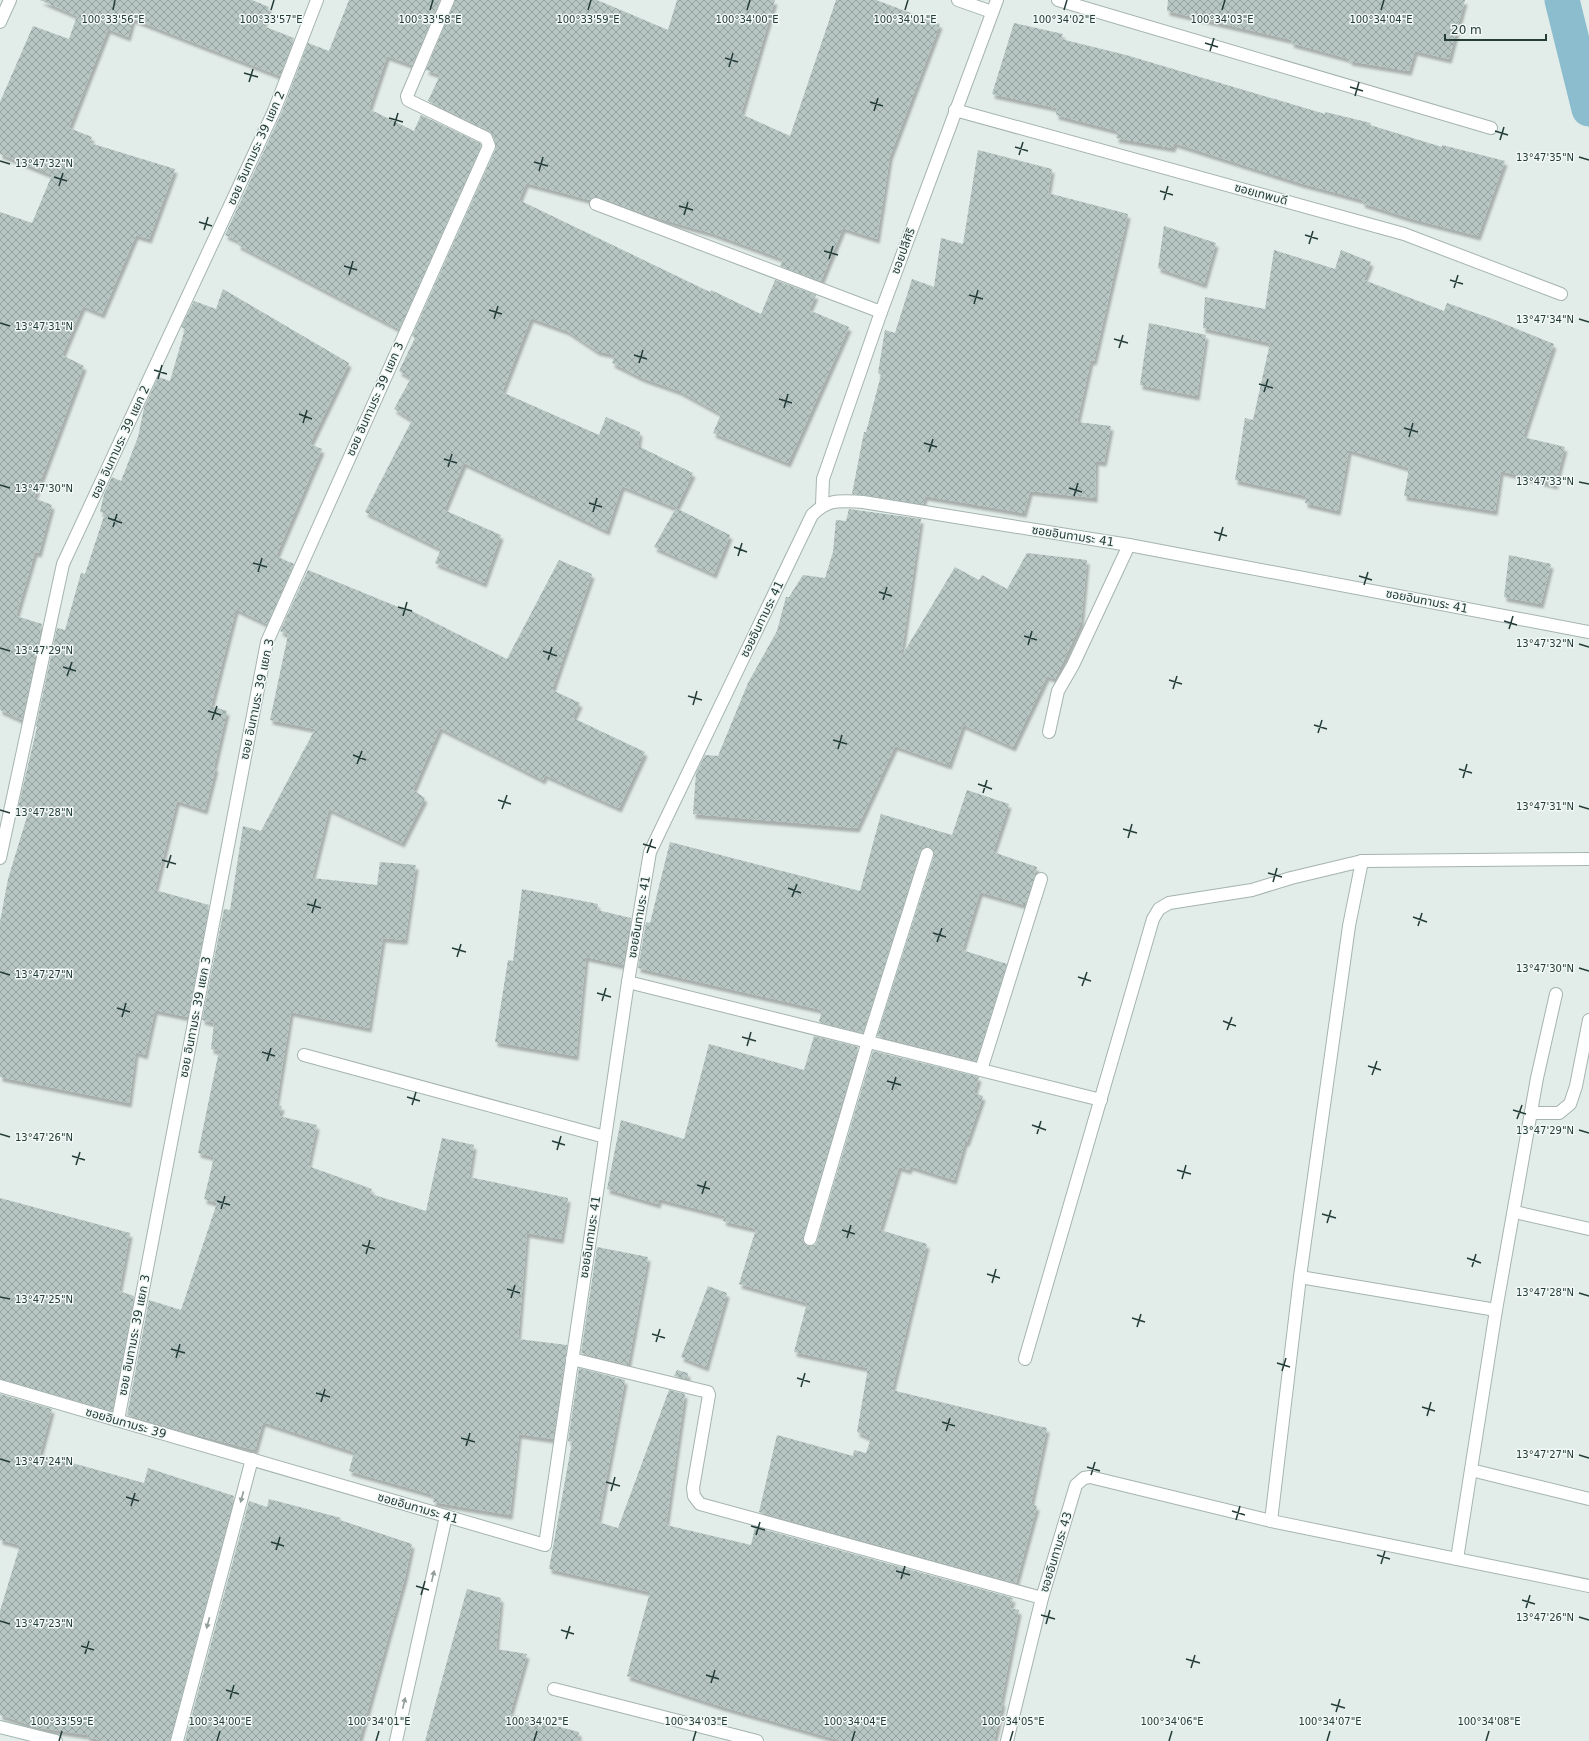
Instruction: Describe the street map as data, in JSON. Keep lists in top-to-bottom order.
{
  "streets": {
    "street": [
      "ซอย อินทามระ 39 แยก 2",
      "ซอยเทพบดี",
      "ซอยปลีศิริ",
      "ซอย อินทามระ 39 แยก 3",
      "ซอยอินทามระ 41",
      "ซอยอินทามระ 39",
      "ซอยอินทามระ 43"
    ]
  },
  "crossings": [
    ["ซอยเทพบดี", "ซอยปลีศิริ"],
    ["ซอยปลีศิริ", "ซอยอินทามระ 41"],
    ["ซอย อินทามระ 39 แยก 3", "ซอยอินทามระ 39"],
    ["ซอยอินทามระ 41", "ซอยอินทามระ 39"]
  ],
  "scale_bar": "20 m",
  "coordinates": [
    "100°33'56\"E",
    "100°33'57\"E",
    "100°33'58\"E",
    "100°33'59\"E",
    "100°34'00\"E",
    "100°34'01\"E",
    "100°34'02\"E",
    "100°34'03\"E",
    "100°34'04\"E",
    "13°47'35\"N",
    "13°47'32\"N",
    "13°47'34\"N",
    "13°47'31\"N",
    "13°47'33\"N",
    "13°47'30\"N",
    "13°47'29\"N",
    "13°47'28\"N",
    "13°47'27\"N",
    "13°47'26\"N",
    "13°47'25\"N",
    "13°47'24\"N",
    "13°47'23\"N",
    "100°34'05\"E",
    "100°34'06\"E",
    "100°34'07\"E",
    "100°34'08\"E"
  ]
}
